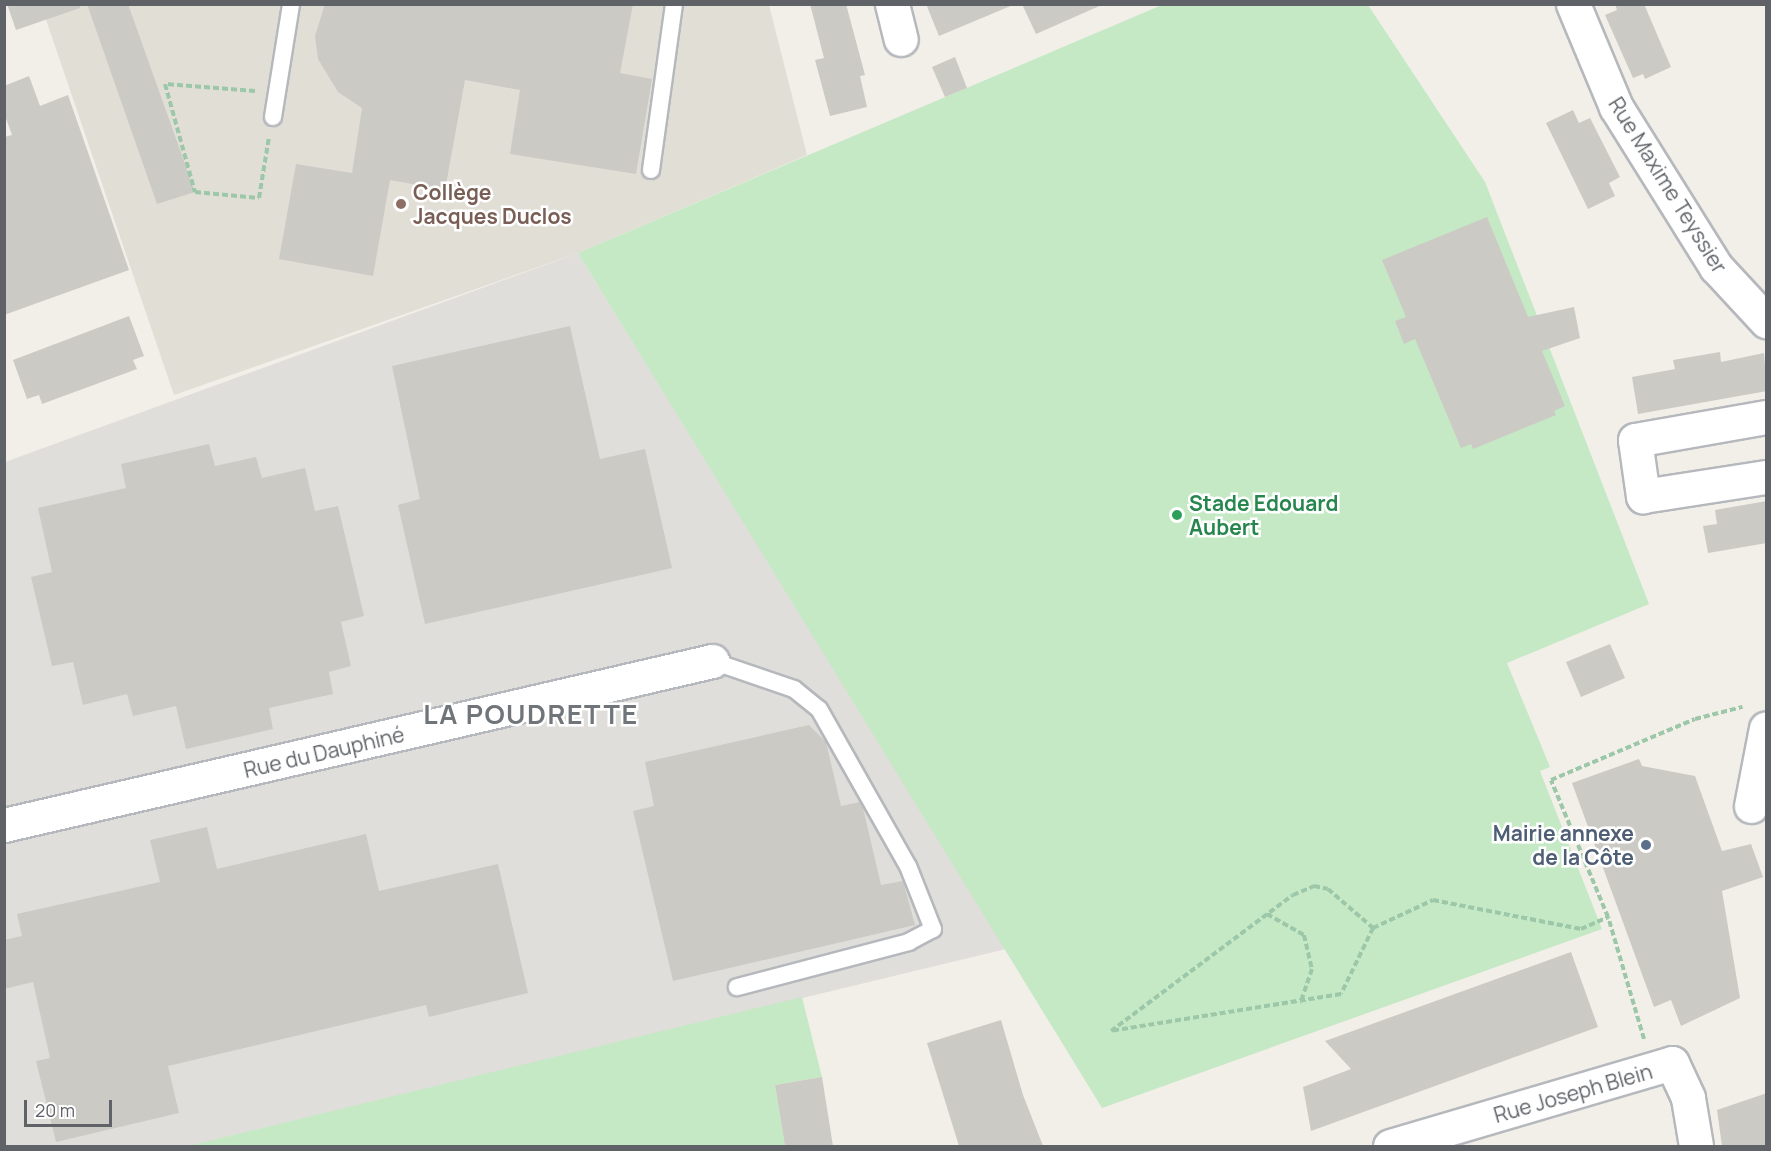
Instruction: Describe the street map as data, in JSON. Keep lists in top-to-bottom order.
{
  "streets": {
    "street": ["Rue Maxime Teyssier", "Rue du Dauphiné", "Rue Joseph Blein"]
  },
  "districts": ["LA POUDRETTE"],
  "places": ["Collège Jacques Duclos", "Stade Edouard Aubert", "Mairie annexe de la Côte"],
  "scale_bar": "20 m"
}
